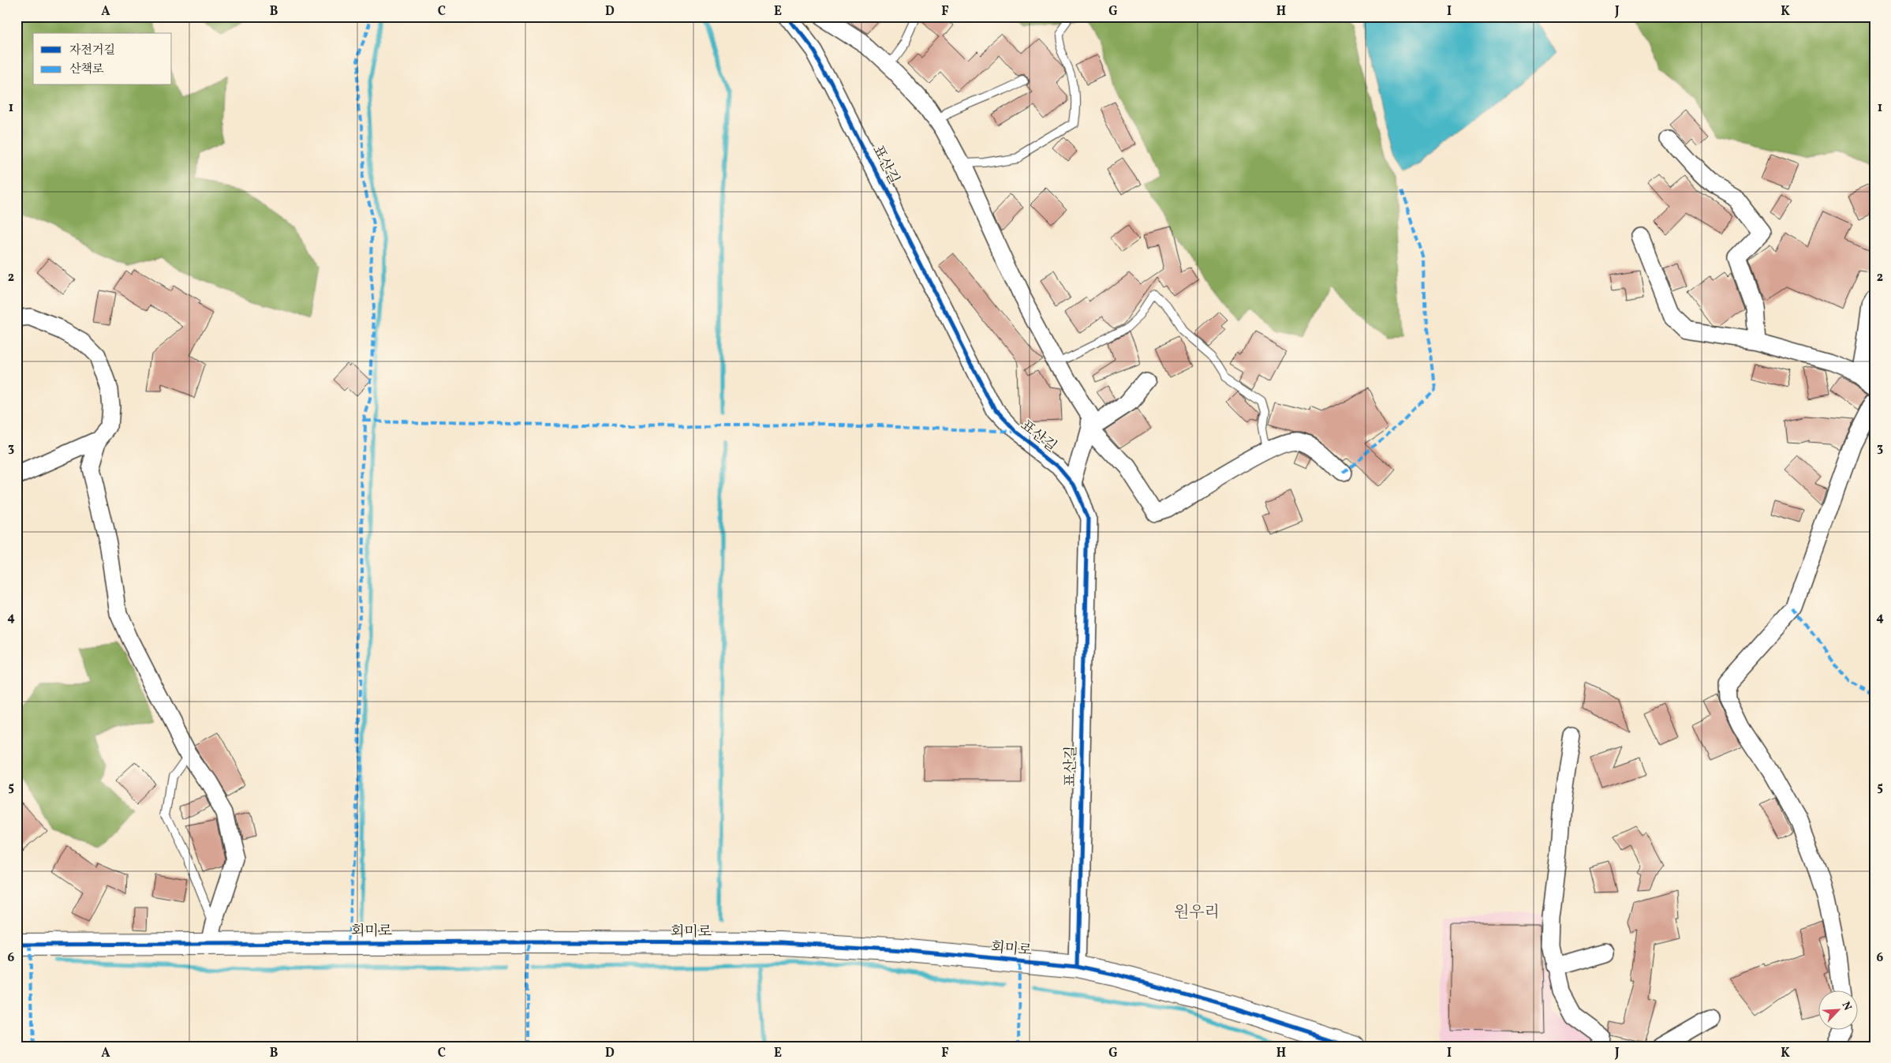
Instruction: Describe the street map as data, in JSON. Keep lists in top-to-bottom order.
{
  "streets": {
    "street": ["표산길", "회미로"]
  },
  "crossings": [
    ["표산길", "회미로"]
  ],
  "districts": ["원우리"],
  "legend": ["자전거길", "산책로"],
  "north": "top right",
  "grid": {
    "columns": [
      "A",
      "B",
      "C",
      "D",
      "E",
      "F",
      "G",
      "H",
      "I",
      "J",
      "K"
    ],
    "rows": [
      "1",
      "2",
      "3",
      "4",
      "5",
      "6"
    ]
  }
}
